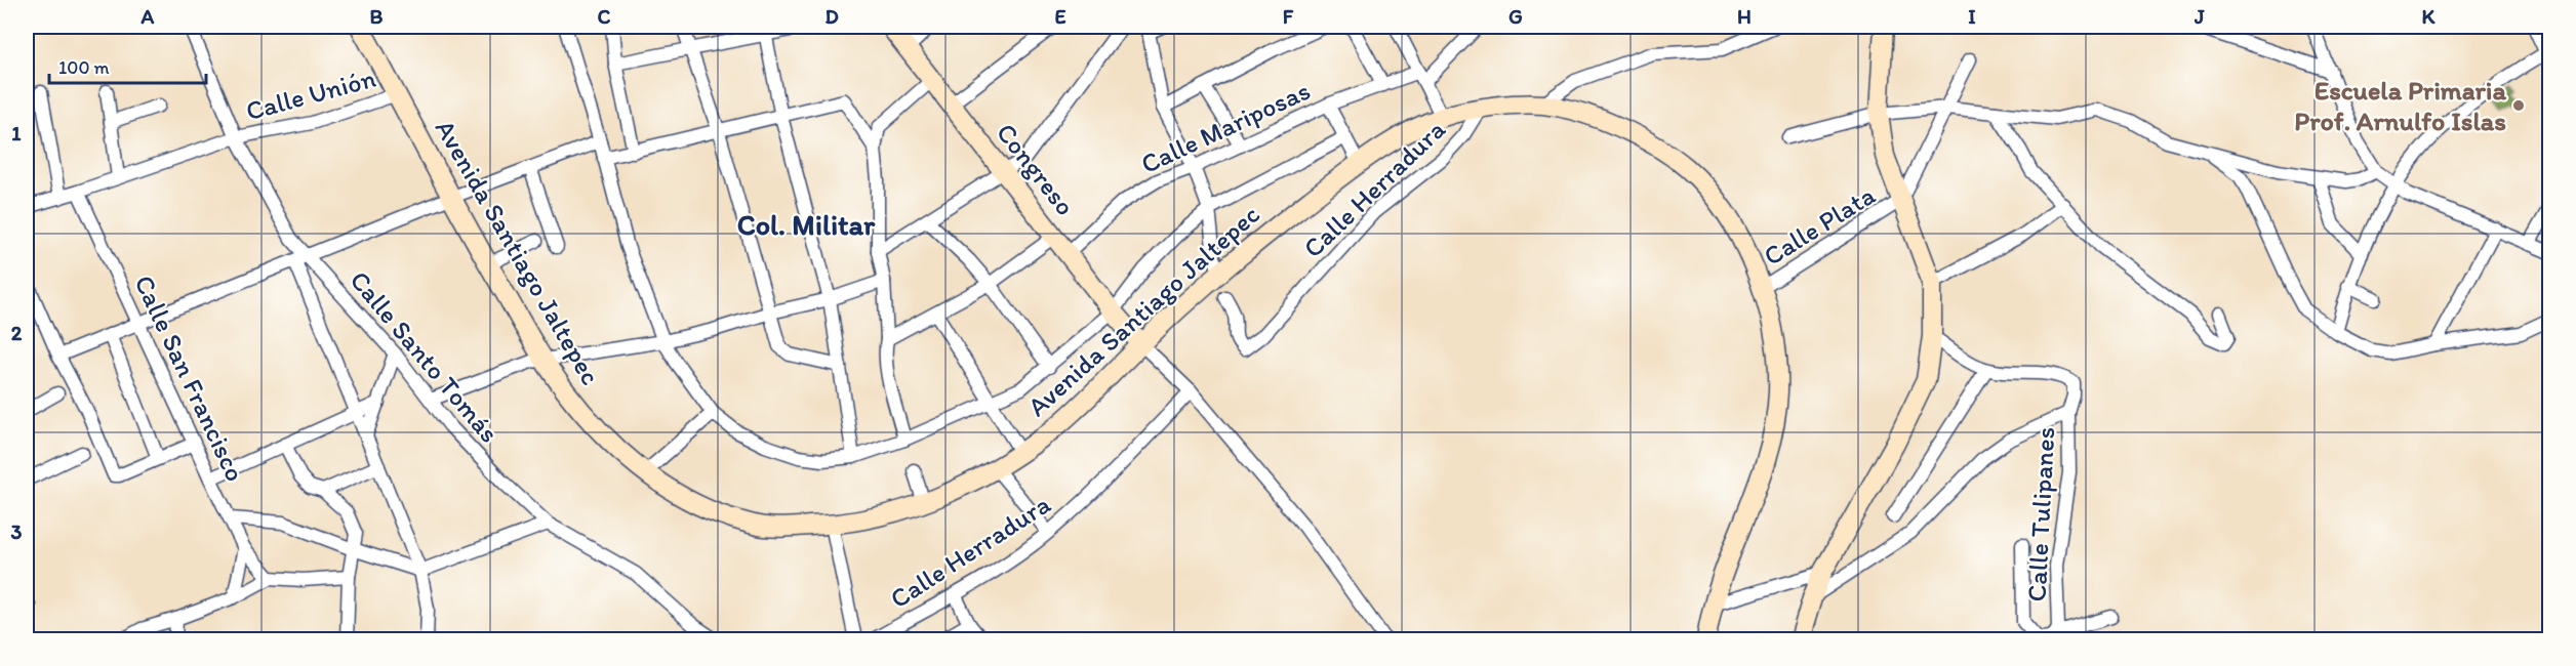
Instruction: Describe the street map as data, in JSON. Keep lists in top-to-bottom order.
{
  "streets": {
    "street": [
      "Calle Unión",
      "Calle Mariposas",
      "Congreso",
      "Calle Herradura",
      "Calle Plata",
      "Avenida Santiago Jaltepec",
      "Calle Santo Tomás",
      "Calle San Francisco",
      "Calle Tulipanes"
    ]
  },
  "crossings": [
    ["Calle Unión", "Avenida Santiago Jaltepec"],
    ["Calle Unión", "Calle Santo Tomás"],
    ["Calle Unión", "Calle San Francisco"],
    ["Calle Mariposas", "Congreso"],
    ["Congreso", "Avenida Santiago Jaltepec"],
    ["Calle Herradura", "Avenida Santiago Jaltepec"],
    ["Calle Plata", "Avenida Santiago Jaltepec"]
  ],
  "districts": ["Col. Militar"],
  "places": ["Escuela Primaria Prof. Arnulfo Islas"],
  "scale_bar": "100 m",
  "grid": {
    "columns": [
      "A",
      "B",
      "C",
      "D",
      "E",
      "F",
      "G",
      "H",
      "I",
      "J",
      "K"
    ],
    "rows": ["1", "2", "3"]
  }
}
